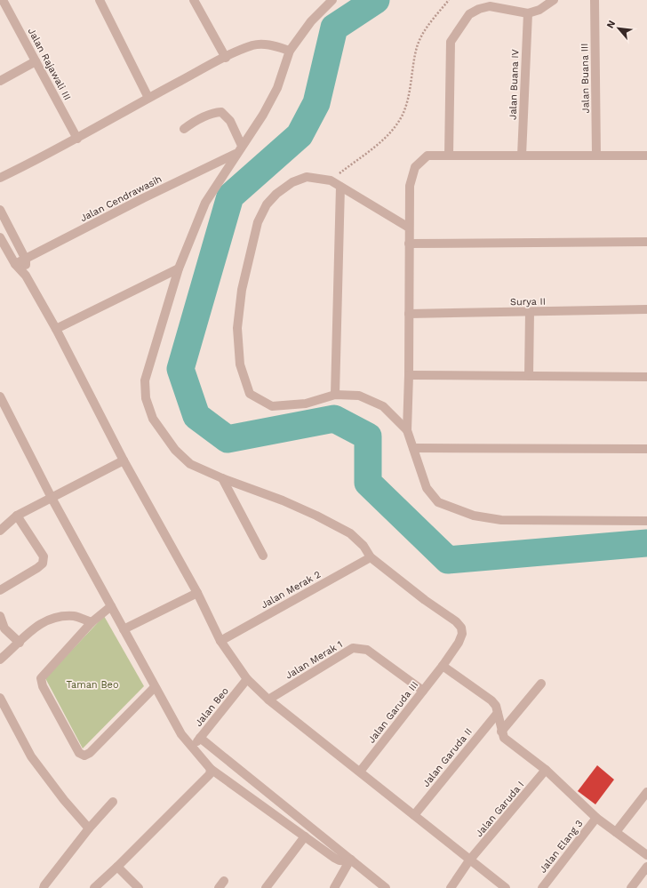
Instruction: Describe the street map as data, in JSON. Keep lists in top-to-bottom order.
{
  "streets": {
    "street": [
      "Jalan Rajawali III",
      "Jalan Buana III",
      "Jalan Buana IV",
      "Jalan Cendrawasih",
      "Surya II",
      "Jalan Merak 2",
      "Jalan Merak 1",
      "Jalan Beo",
      "Jalan Garuda III",
      "Jalan Garuda II",
      "Jalan Garuda I",
      "Jalan Elang 3"
    ]
  },
  "crossings": [
    ["Jalan Merak 2", "Jalan Garuda III"],
    ["Jalan Merak 1", "Jalan Garuda III"]
  ],
  "parks": ["Taman Beo"],
  "north": "top left"
}
